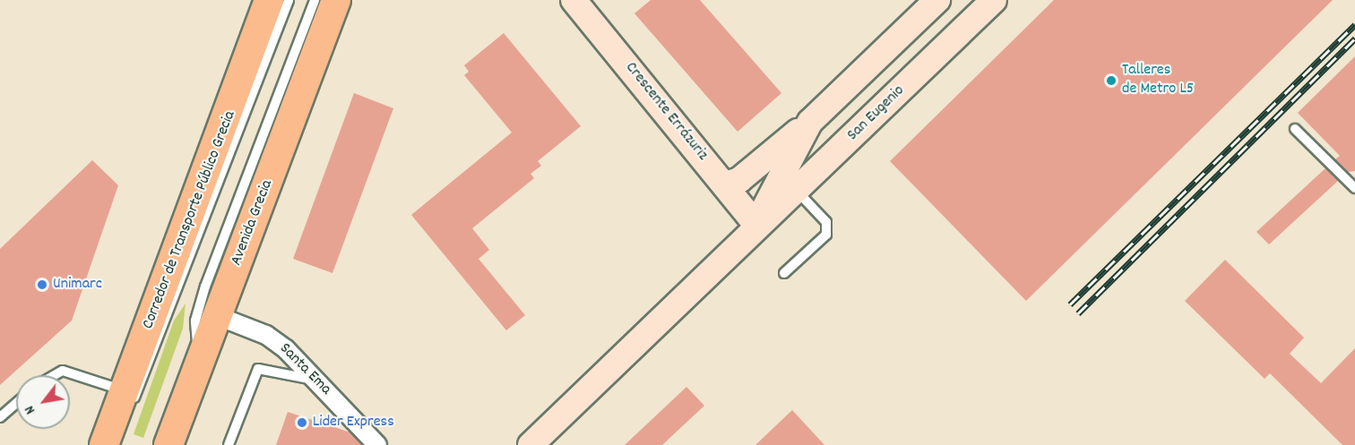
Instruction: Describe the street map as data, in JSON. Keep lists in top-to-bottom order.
{
  "streets": {
    "main road": ["Crescente Errázuriz", "San Eugenio", "Avenida Grecia"],
    "street": ["Santa Ema"],
    "lane": ["Corredor de Transporte Público Grecia"]
  },
  "crossings": [
    ["Crescente Errázuriz", "San Eugenio"],
    ["Avenida Grecia", "Santa Ema"]
  ],
  "places": ["Talleres de Metro L5", "Unimarc", "Lider Express"],
  "north": "bottom left"
}
